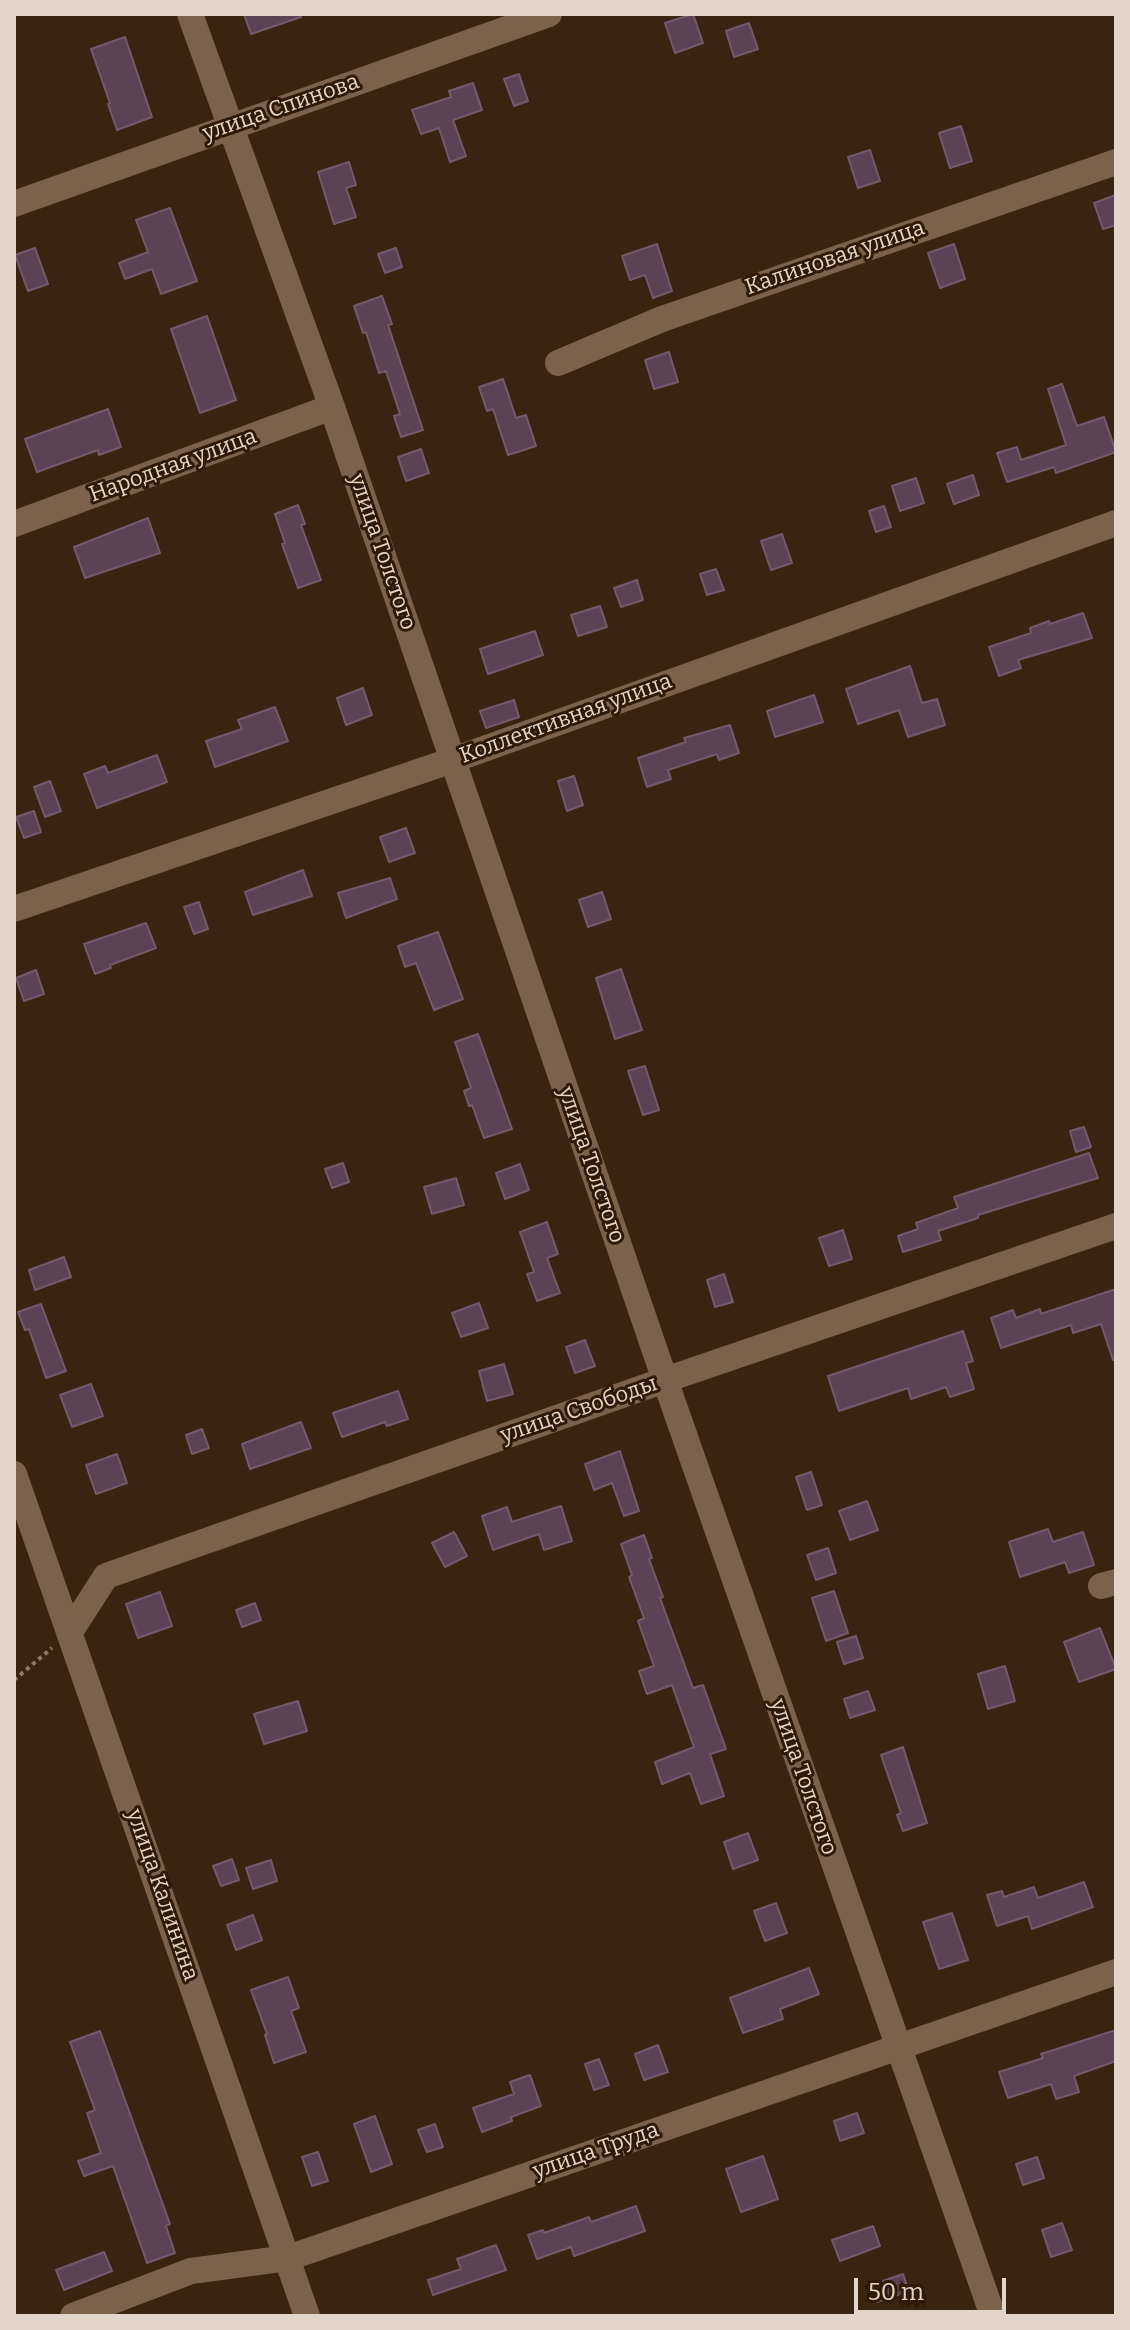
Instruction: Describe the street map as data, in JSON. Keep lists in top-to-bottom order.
{
  "streets": {
    "street": [
      "улица Спинова",
      "Калиновая улица",
      "Народная улица",
      "улица Толстого",
      "Коллективная улица",
      "улица Свободы",
      "улица Калинина",
      "улица Труда"
    ]
  },
  "crossings": [
    ["улица Спинова", "улица Толстого"],
    ["Народная улица", "улица Толстого"],
    ["улица Толстого", "Коллективная улица"],
    ["улица Толстого", "улица Свободы"],
    ["улица Толстого", "улица Труда"],
    ["улица Свободы", "улица Калинина"],
    ["улица Калинина", "улица Труда"]
  ],
  "scale_bar": "50 m"
}
